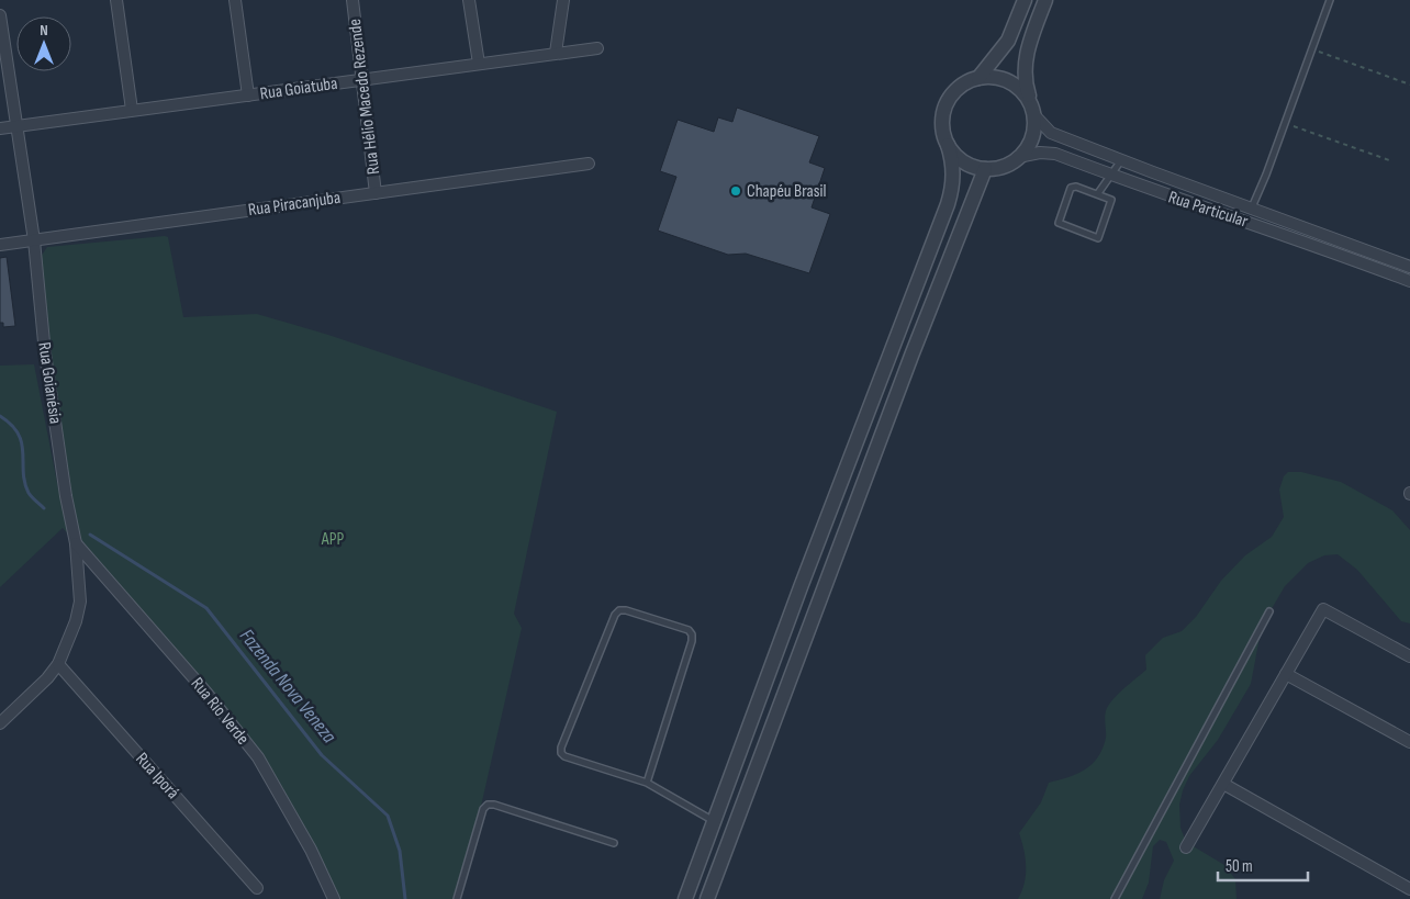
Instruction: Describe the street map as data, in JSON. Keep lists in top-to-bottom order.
{
  "streets": {
    "street": [
      "Rua Goiatuba",
      "Rua Hélio Macedo Rezende",
      "Rua Piracanjuba",
      "Rua Particular",
      "Rua Goianésia",
      "Rua Rio Verde",
      "Rua Iporá"
    ]
  },
  "crossings": [
    ["Rua Goiatuba", "Rua Hélio Macedo Rezende"],
    ["Rua Goiatuba", "Rua Goianésia"],
    ["Rua Hélio Macedo Rezende", "Rua Piracanjuba"],
    ["Rua Piracanjuba", "Rua Goianésia"],
    ["Rua Goianésia", "Rua Rio Verde"],
    ["Rua Goianésia", "Rua Iporá"]
  ],
  "water": ["Fazenda Nova Veneza"],
  "parks": ["APP"],
  "places": ["Chapéu Brasil"],
  "scale_bar": "50 m",
  "north": "top"
}
